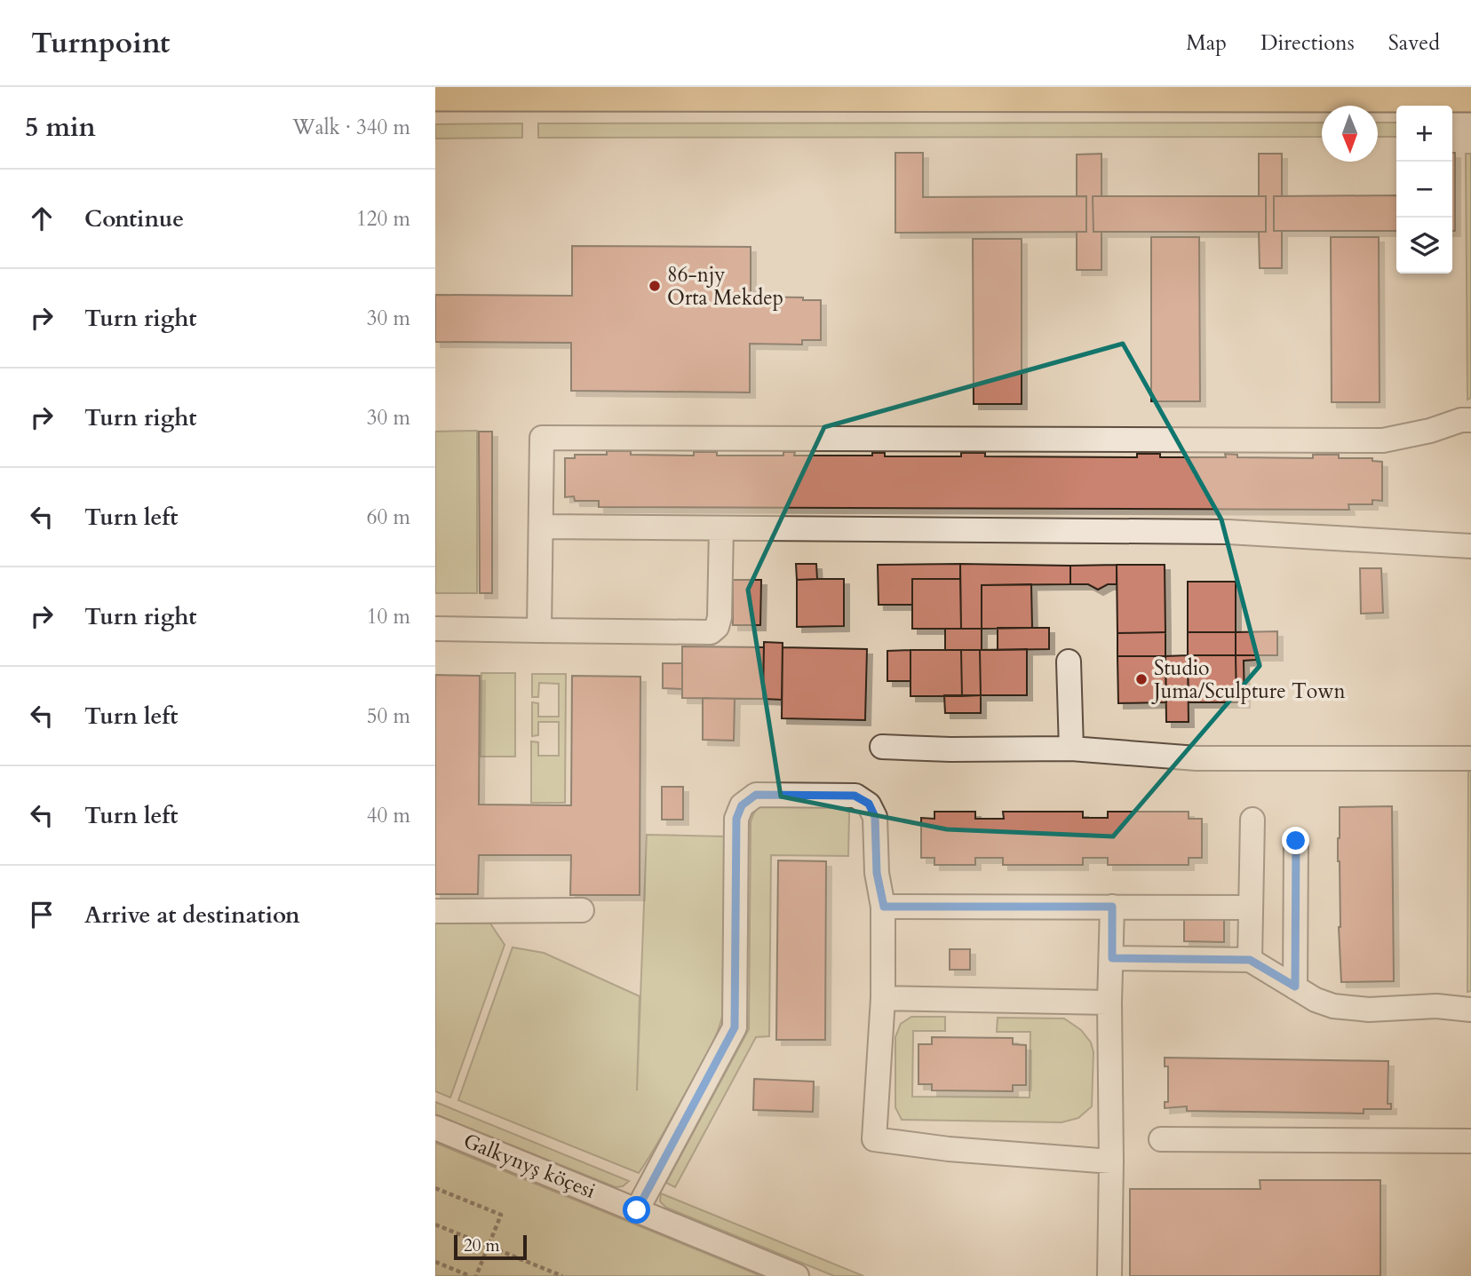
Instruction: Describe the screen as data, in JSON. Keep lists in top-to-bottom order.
{
  "streets": {
    "street": ["Galkynyş köçesi"]
  },
  "places": ["86-njy Orta Mekdep", "Studio Juma/Sculpture Town"],
  "scale_bar": "20 m",
  "north": "bottom",
  "page": {
    "header": "Turnpoint",
    "nav": ["Map", "Directions", "Saved"],
    "heading": ["5 min", "Walk · 340 m"],
    "map_buttons": ["+", "−"],
    "list": [
      ["Continue", "120 m"],
      ["Turn right", "30 m"],
      ["Turn right", "30 m"],
      ["Turn left", "60 m"],
      ["Turn right", "10 m"],
      ["Turn left", "50 m"],
      ["Turn left", "40 m"],
      "Arrive at destination"
    ],
    "scale": "20 m"
  }
}
